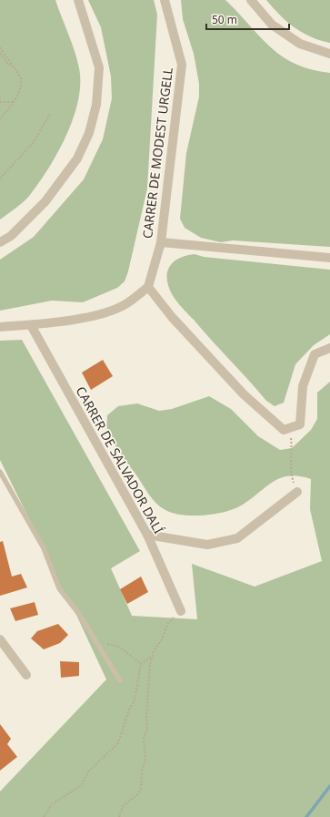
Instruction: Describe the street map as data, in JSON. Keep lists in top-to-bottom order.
{
  "streets": {
    "street": ["CARRER DE MODEST URGELL", "CARRER DE SALVADOR DALÍ"]
  },
  "scale_bar": "50 m"
}
